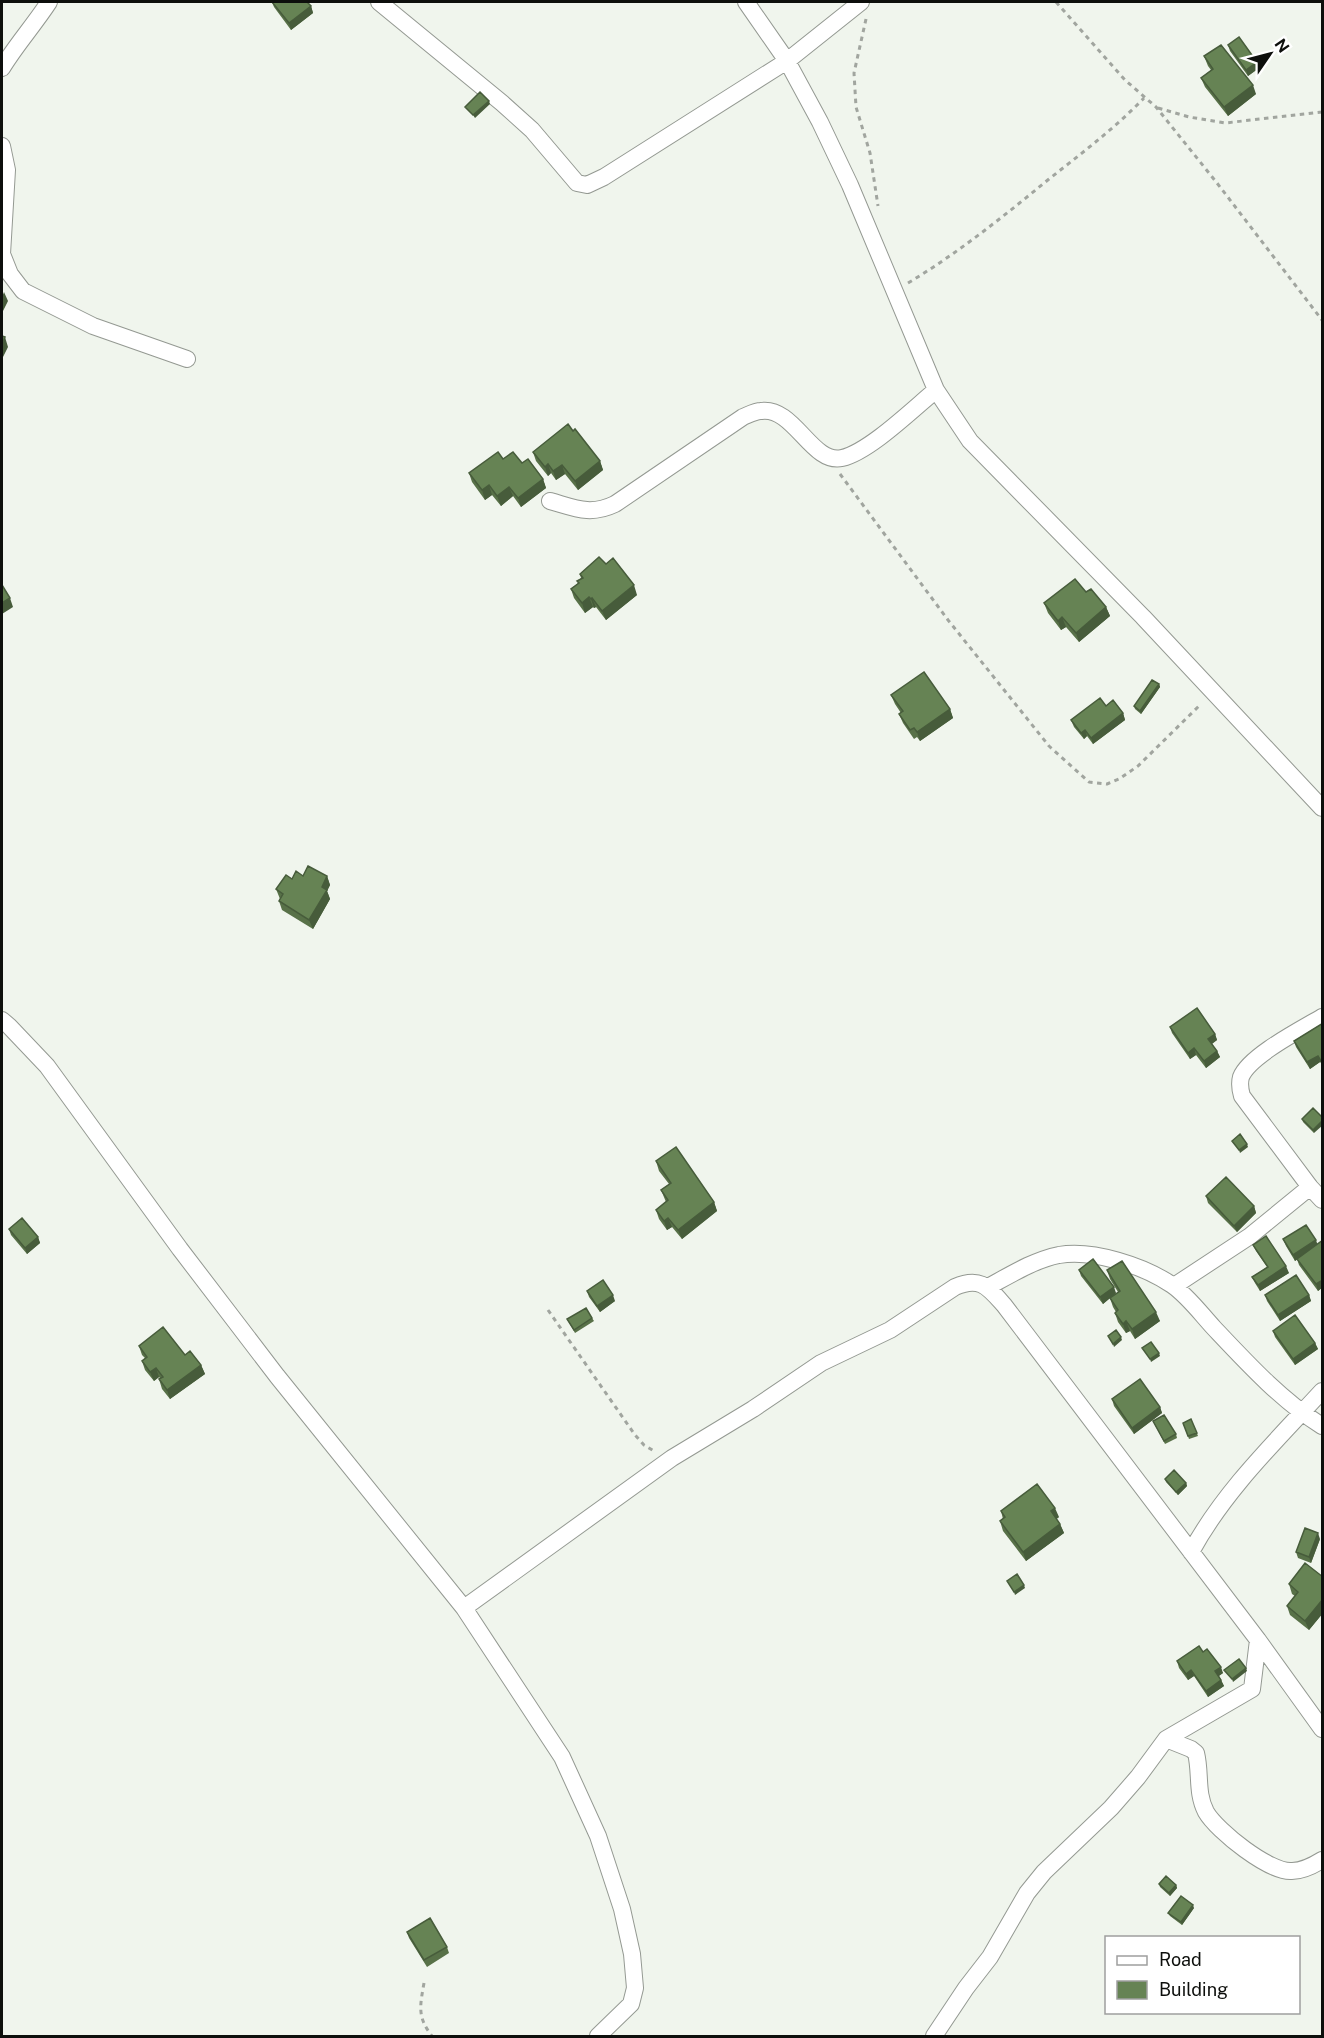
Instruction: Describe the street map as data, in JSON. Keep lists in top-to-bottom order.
{
  "legend": ["Road", "Building"],
  "north": "top right"
}
